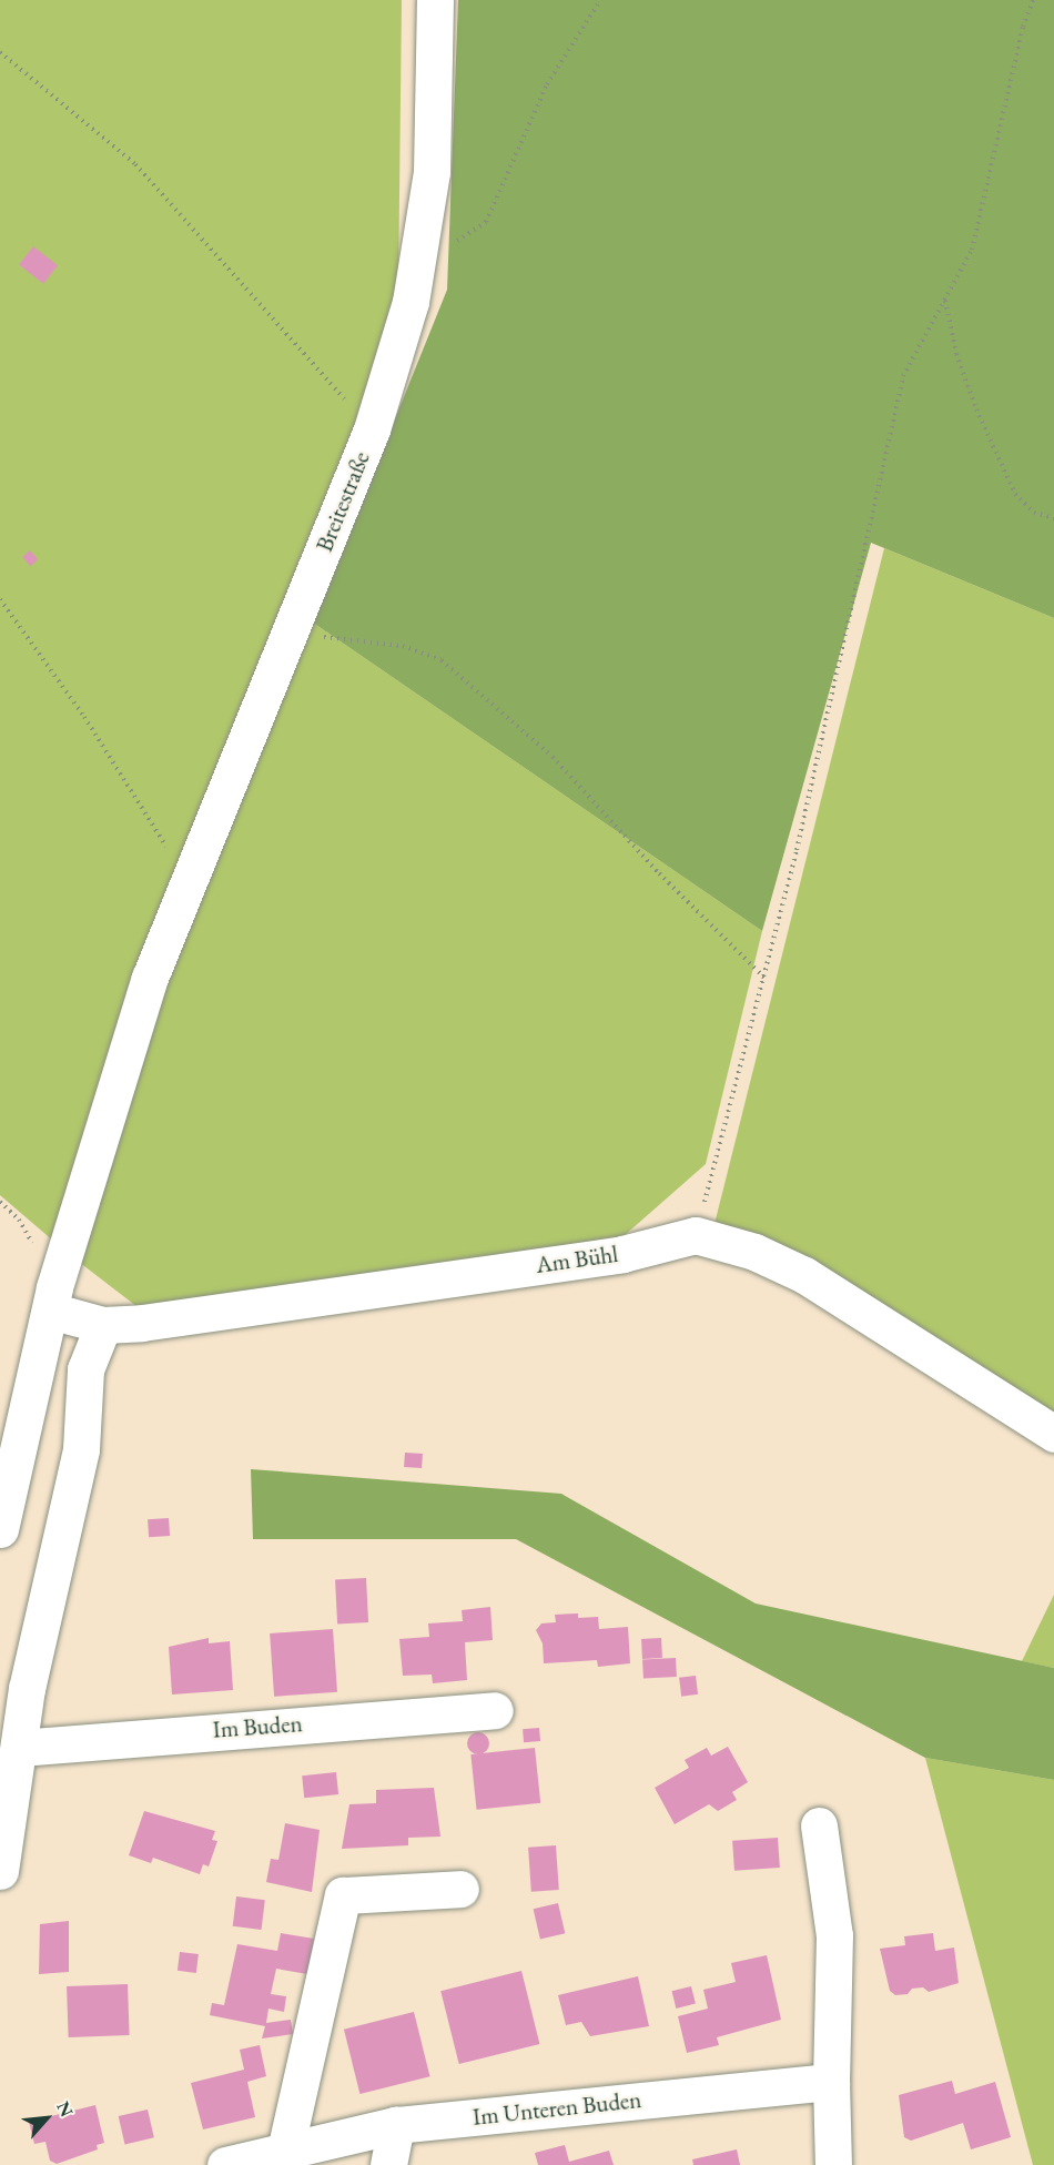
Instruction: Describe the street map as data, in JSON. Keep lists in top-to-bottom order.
{
  "streets": {
    "street": [
      "Breitestraße",
      "Am Bühl",
      "Im Buden",
      "Im Unteren Buden"
    ]
  },
  "crossings": [
    ["Breitestraße", "Am Bühl"]
  ],
  "north": "top right"
}
